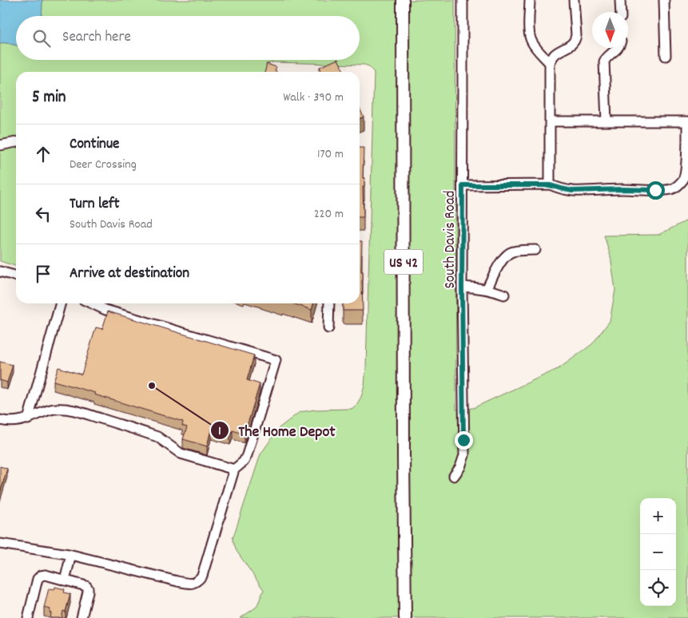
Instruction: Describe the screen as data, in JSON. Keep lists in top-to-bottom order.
{
  "streets": {
    "main road": ["US 42"],
    "street": ["South Davis Road"]
  },
  "places": ["The Home Depot"],
  "north": "bottom",
  "page": {
    "search": "Search here",
    "heading": ["5 min", "Walk · 390 m"],
    "list": [
      ["Continue", "Deer Crossing", "170 m"],
      ["Turn left", "South Davis Road", "220 m"],
      "Arrive at destination"
    ],
    "map_buttons": ["+", "−"]
  }
}
